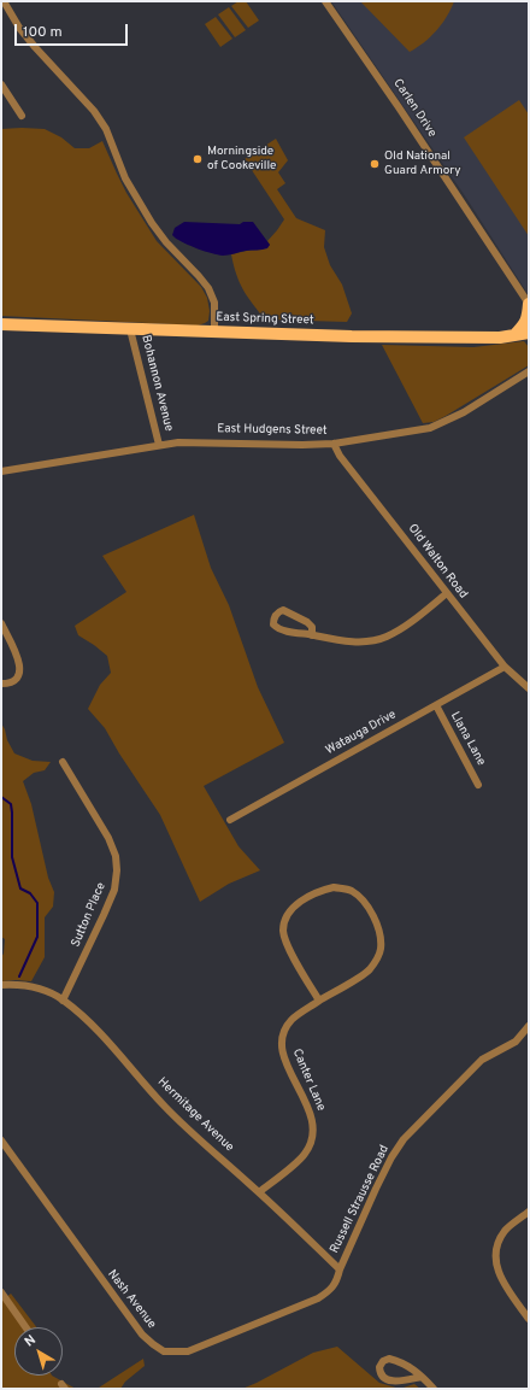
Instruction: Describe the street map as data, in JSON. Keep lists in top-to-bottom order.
{
  "streets": {
    "main road": ["East Spring Street"],
    "street": [
      "Carlen Drive",
      "Bohannon Avenue",
      "East Hudgens Street",
      "Old Walton Road",
      "Watauga Drive",
      "Llana Lane",
      "Sutton Place",
      "Canter Lane",
      "Hermitage Avenue",
      "Russell Strausse Road",
      "Nash Avenue"
    ]
  },
  "crossings": [
    ["East Spring Street", "Bohannon Avenue"],
    ["Bohannon Avenue", "East Hudgens Street"],
    ["East Hudgens Street", "Old Walton Road"],
    ["Old Walton Road", "Watauga Drive"],
    ["Watauga Drive", "Llana Lane"],
    ["Sutton Place", "Hermitage Avenue"],
    ["Canter Lane", "Hermitage Avenue"],
    ["Hermitage Avenue", "Russell Strausse Road"],
    ["Hermitage Avenue", "Nash Avenue"],
    ["Russell Strausse Road", "Nash Avenue"]
  ],
  "places": ["Morningside of Cookeville", "Old National Guard Armory"],
  "scale_bar": "100 m",
  "north": "top left"
}
